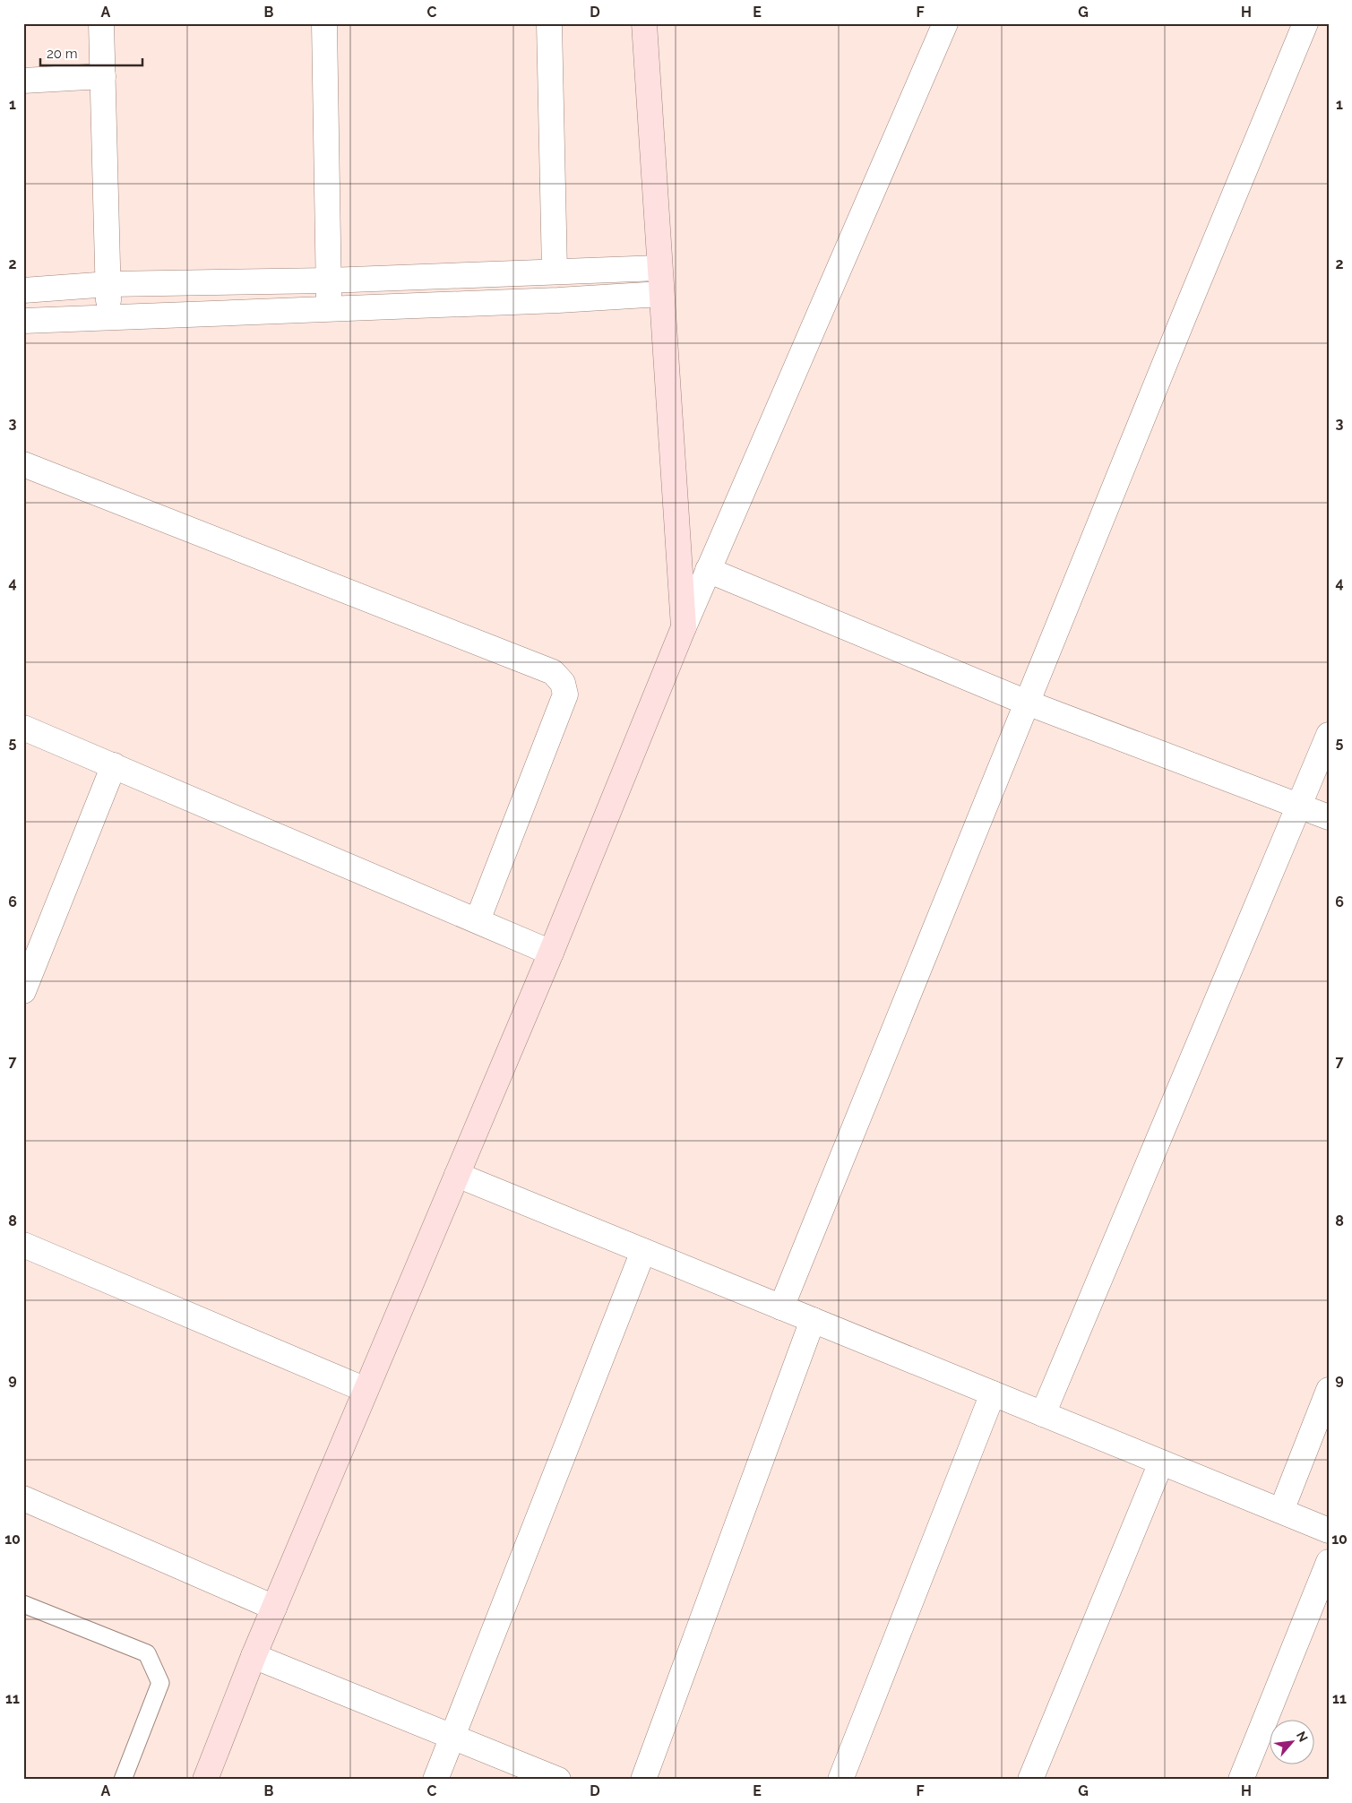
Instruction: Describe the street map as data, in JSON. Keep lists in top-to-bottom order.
{
  "scale_bar": "20 m",
  "north": "top right",
  "grid": {
    "columns": [
      "A",
      "B",
      "C",
      "D",
      "E",
      "F",
      "G",
      "H"
    ],
    "rows": [
      "1",
      "2",
      "3",
      "4",
      "5",
      "6",
      "7",
      "8",
      "9",
      "10",
      "11"
    ]
  }
}
